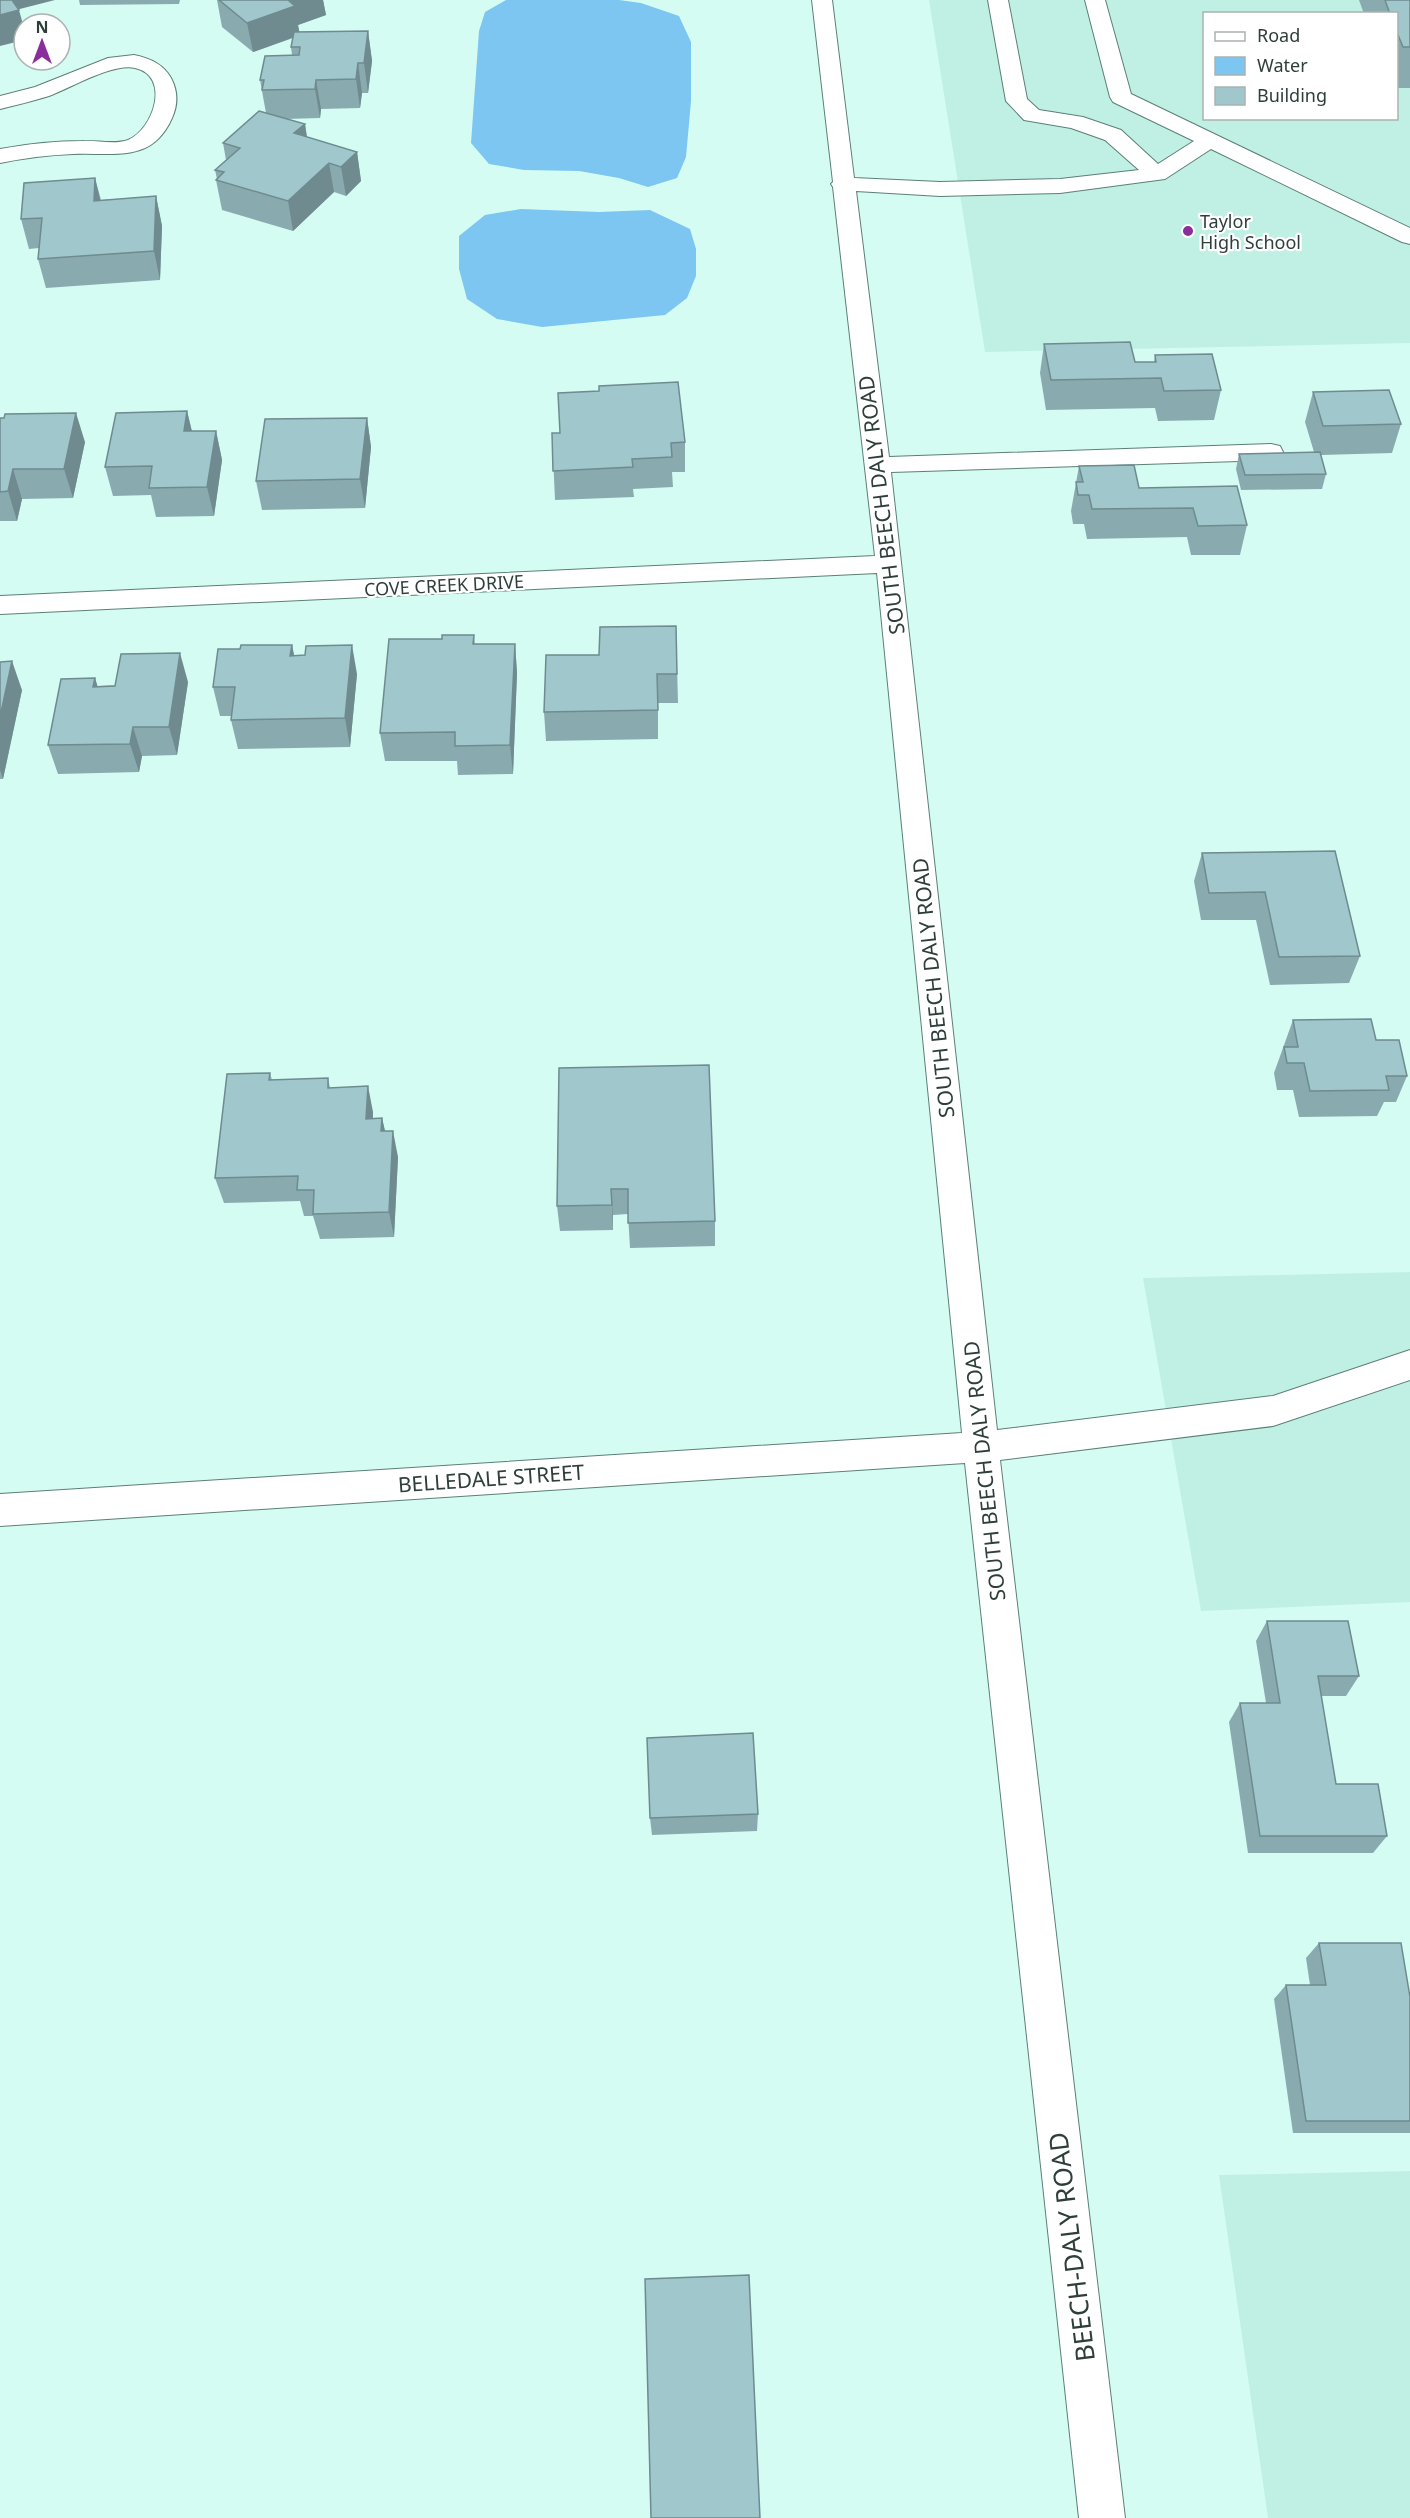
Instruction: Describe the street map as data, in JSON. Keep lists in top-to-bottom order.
{
  "streets": {
    "street": [
      "SOUTH BEECH DALY ROAD",
      "COVE CREEK DRIVE",
      "BELLEDALE STREET",
      "BEECH-DALY ROAD"
    ]
  },
  "crossings": [
    ["SOUTH BEECH DALY ROAD", "COVE CREEK DRIVE"],
    ["SOUTH BEECH DALY ROAD", "BELLEDALE STREET"],
    ["SOUTH BEECH DALY ROAD", "BEECH-DALY ROAD"]
  ],
  "places": ["Taylor High School"],
  "legend": ["Road", "Water", "Building"],
  "north": "top"
}
